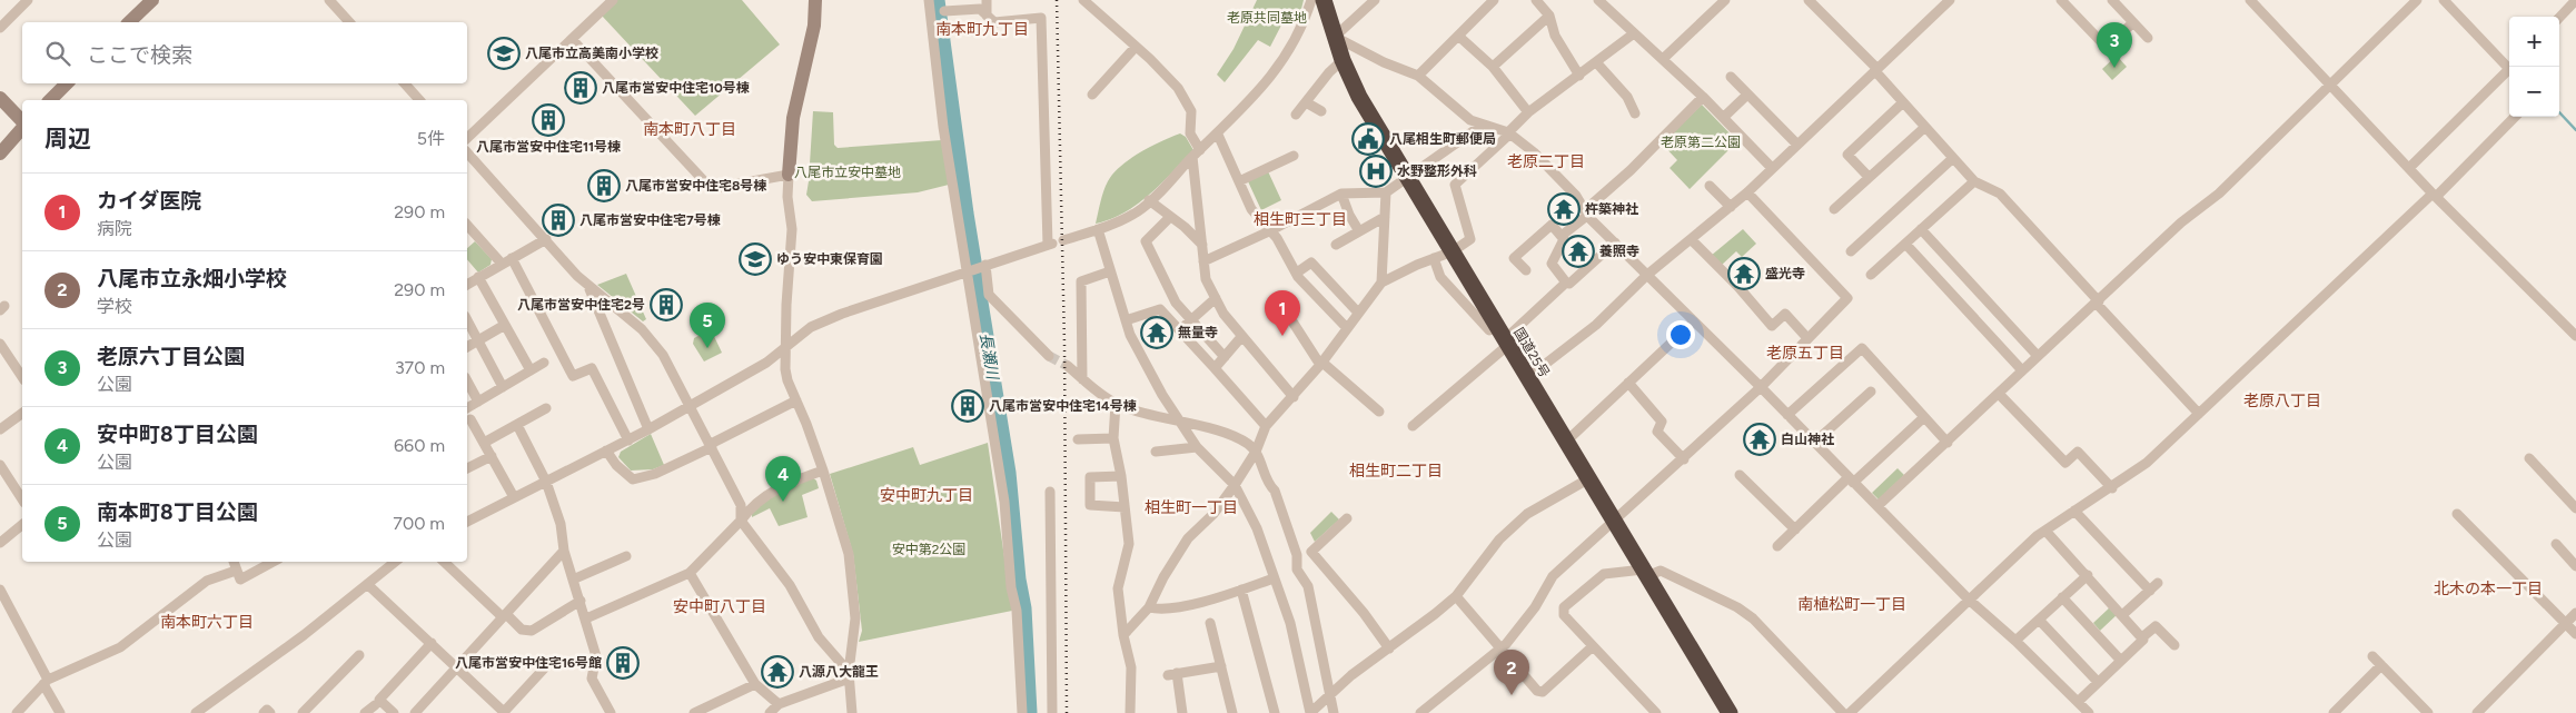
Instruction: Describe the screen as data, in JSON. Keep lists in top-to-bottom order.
{
  "streets": {
    "highway": ["国道25号"]
  },
  "districts": [
    "南本町九丁目",
    "南本町八丁目",
    "老原二丁目",
    "相生町三丁目",
    "老原五丁目",
    "老原八丁目",
    "相生町二丁目",
    "安中町九丁目",
    "相生町一丁目",
    "北木の本一丁目",
    "南植松町一丁目",
    "安中町八丁目",
    "南本町六丁目"
  ],
  "water": ["長瀬川"],
  "parks": [
    "老原共同墓地",
    "老原第二公園",
    "八尾市立安中墓地",
    "安中第2公園"
  ],
  "places": {
    "school or university": ["八尾市立高美南小学校", "ゆう安中東保育園"],
    "building": [
      "八尾市営安中住宅10号棟",
      "八尾市営安中住宅11号棟",
      "八尾市営安中住宅8号棟",
      "八尾市営安中住宅7号棟",
      "八尾市営安中住宅2号",
      "八尾市営安中住宅14号棟",
      "八尾市営安中住宅16号館"
    ],
    "public building": ["八尾相生町郵便局"],
    "hospital": ["水野整形外科"],
    "temple": [
      "杵築神社",
      "養照寺",
      "盛光寺",
      "無量寺",
      "白山神社",
      "八源八大龍王"
    ]
  },
  "page": {
    "map_buttons": ["+", "−"],
    "pins": [
      "3",
      "1",
      "5",
      "4",
      "2"
    ],
    "search": "ここで検索",
    "heading": ["周辺", "5件"],
    "list": [
      {
        "mark": "1",
        "name": "カイダ医院",
        "note": "病院",
        "value": "290 m"
      },
      {
        "mark": "2",
        "name": "八尾市立永畑小学校",
        "note": "学校",
        "value": "290 m"
      },
      {
        "mark": "3",
        "name": "老原六丁目公園",
        "note": "公園",
        "value": "370 m"
      },
      {
        "mark": "4",
        "name": "安中町8丁目公園",
        "note": "公園",
        "value": "660 m"
      },
      {
        "mark": "5",
        "name": "南本町8丁目公園",
        "note": "公園",
        "value": "700 m"
      }
    ]
  }
}
